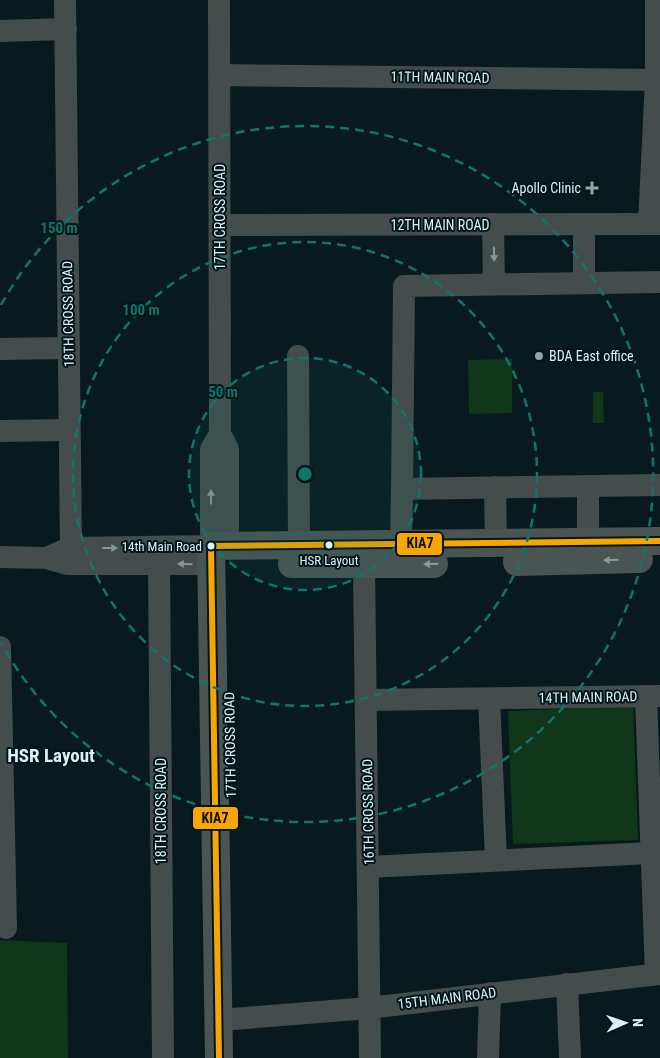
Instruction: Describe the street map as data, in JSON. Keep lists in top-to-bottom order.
{
  "streets": {
    "main road": ["17TH CROSS ROAD"],
    "street": [
      "11TH MAIN ROAD",
      "12TH MAIN ROAD",
      "18TH CROSS ROAD",
      "14TH MAIN ROAD",
      "16TH CROSS ROAD",
      "15TH MAIN ROAD"
    ]
  },
  "crossings": [
    ["11TH MAIN ROAD", "17TH CROSS ROAD"],
    ["17TH CROSS ROAD", "12TH MAIN ROAD"],
    ["17TH CROSS ROAD", "15TH MAIN ROAD"],
    ["14TH MAIN ROAD", "16TH CROSS ROAD"],
    ["16TH CROSS ROAD", "15TH MAIN ROAD"]
  ],
  "districts": ["HSR Layout"],
  "places": {
    "health": ["Apollo Clinic"],
    "other": ["BDA East office", "HSR Layout", "14th Main Road"]
  },
  "lines": ["transit line KIA7"],
  "north": "right",
  "rings": ["150 m", "100 m", "50 m"]
}
